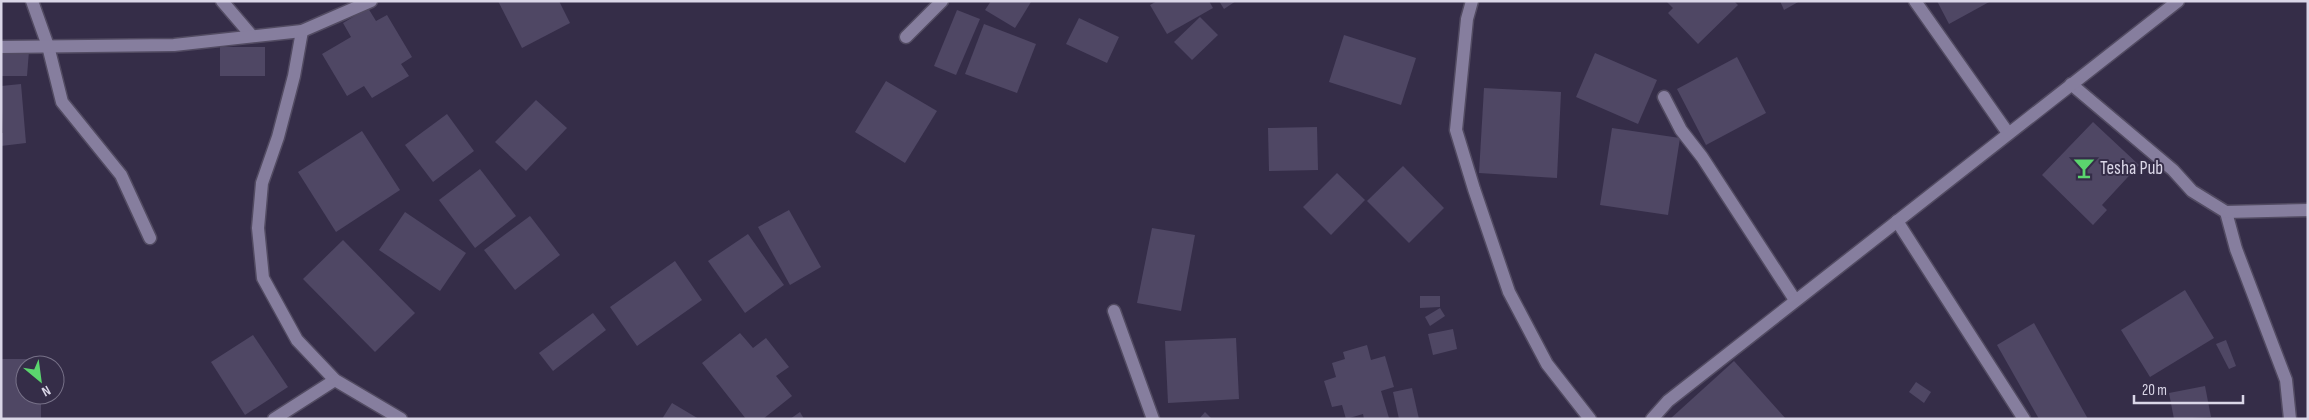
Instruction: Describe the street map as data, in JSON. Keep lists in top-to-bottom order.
{
  "places": {
    "bar": ["Tesha Pub"]
  },
  "scale_bar": "20 m",
  "north": "bottom right"
}
